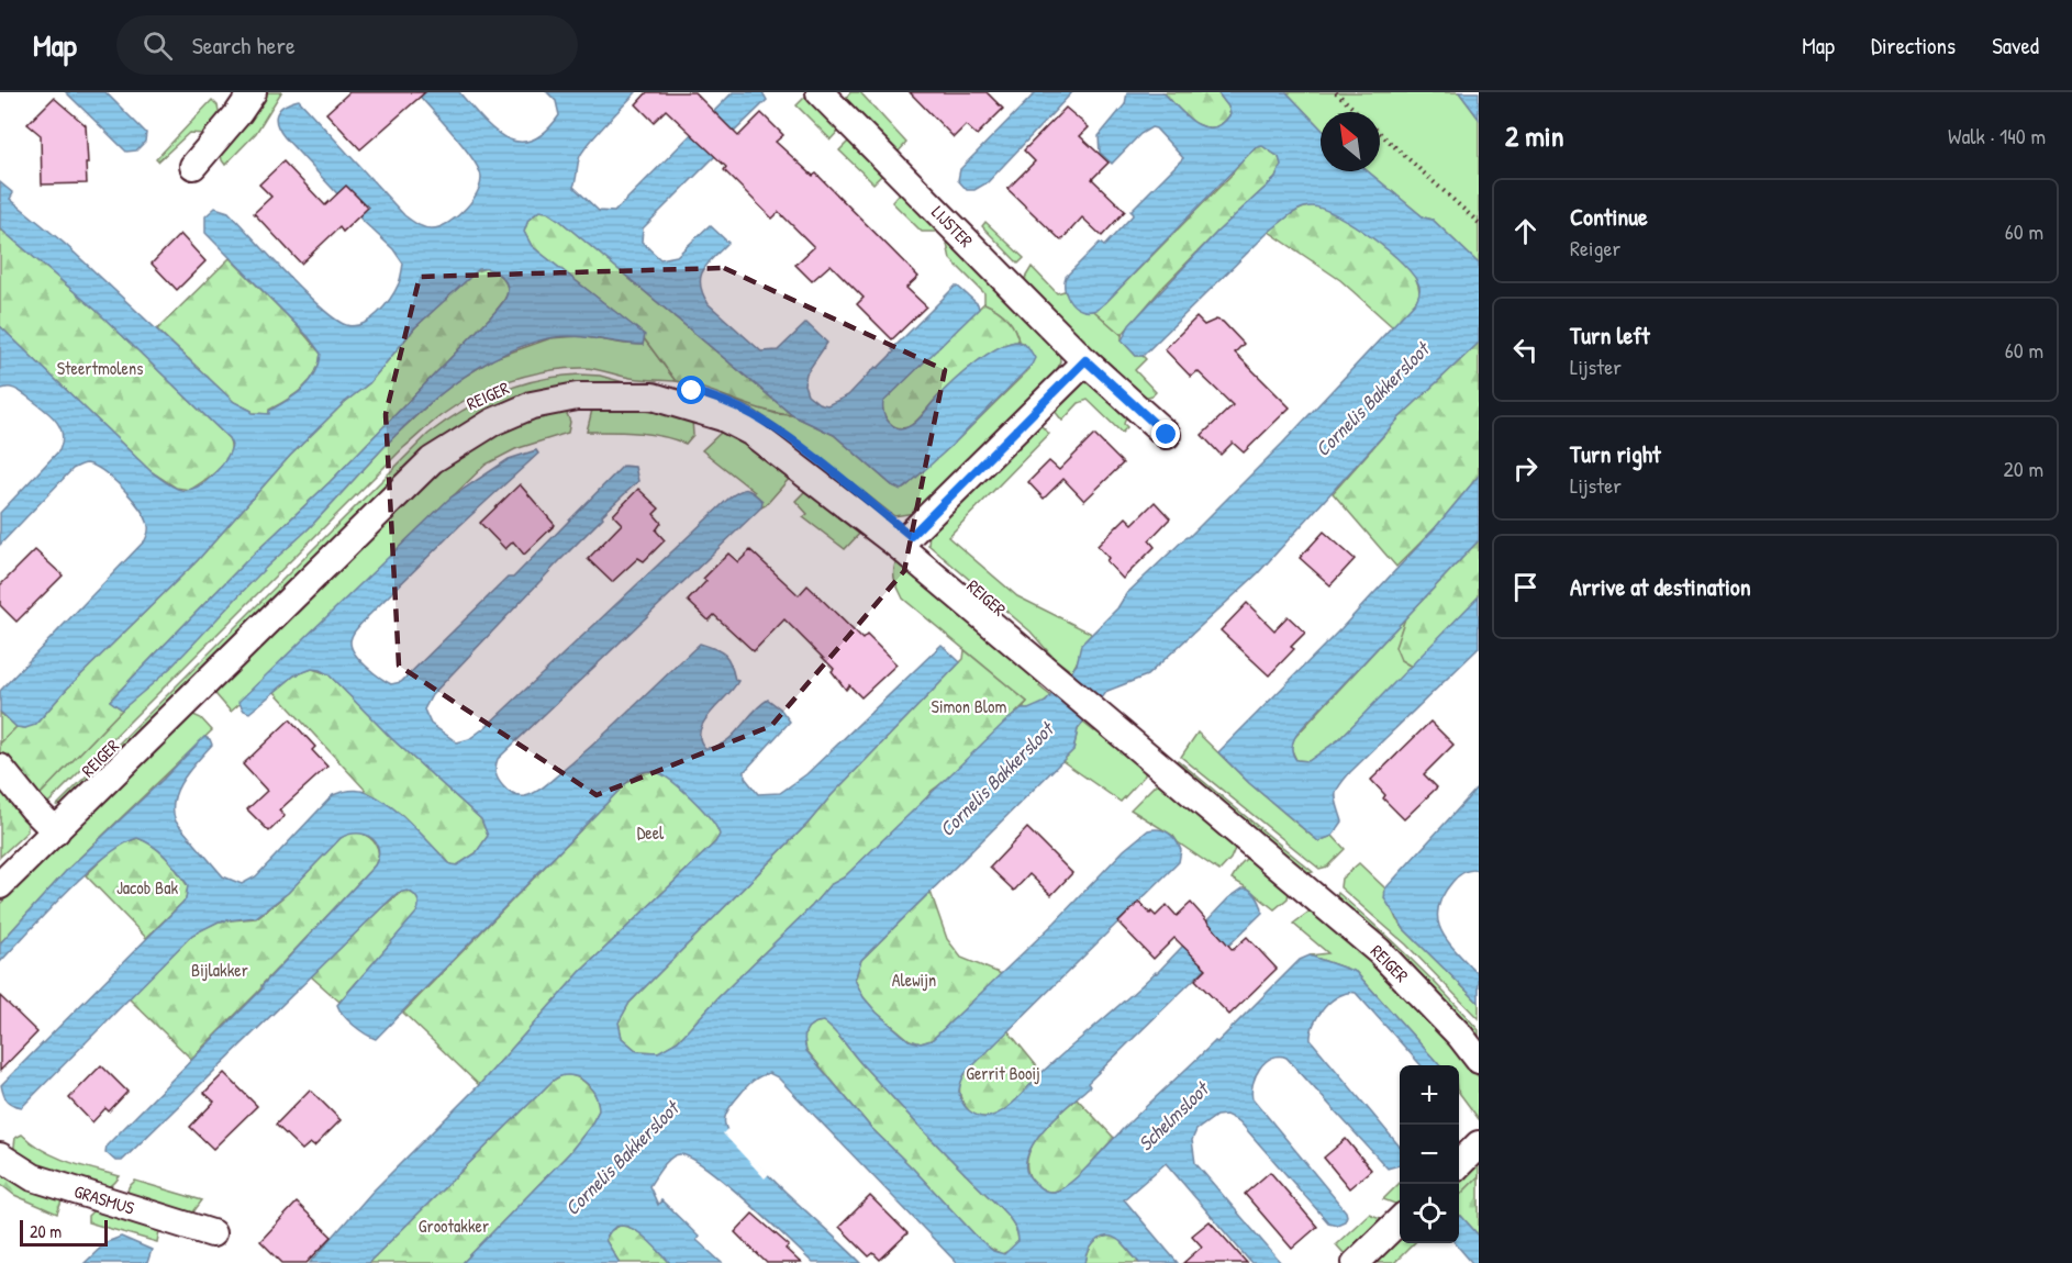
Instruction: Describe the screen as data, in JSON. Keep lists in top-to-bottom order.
{
  "streets": {
    "street": ["LIJSTER", "REIGER", "GRASMUS"]
  },
  "water": ["Cornelis Bakkersloot", "Schelmsloot"],
  "parks": [
    "Steertmolens",
    "Simon Blom",
    "Deel",
    "Jacob Bak",
    "Bijlakker",
    "Alewijn",
    "Gerrit Booij",
    "Grootakker"
  ],
  "scale_bar": "20 m",
  "north": "top left",
  "page": {
    "header": "Map",
    "search": "Search here",
    "nav": ["Map", "Directions", "Saved"],
    "heading": ["2 min", "Walk · 140 m"],
    "list": [
      ["Continue", "Reiger", "60 m"],
      ["Turn left", "Lijster", "60 m"],
      ["Turn right", "Lijster", "20 m"],
      "Arrive at destination"
    ],
    "map_buttons": ["+", "−"],
    "scale": "20 m"
  }
}
